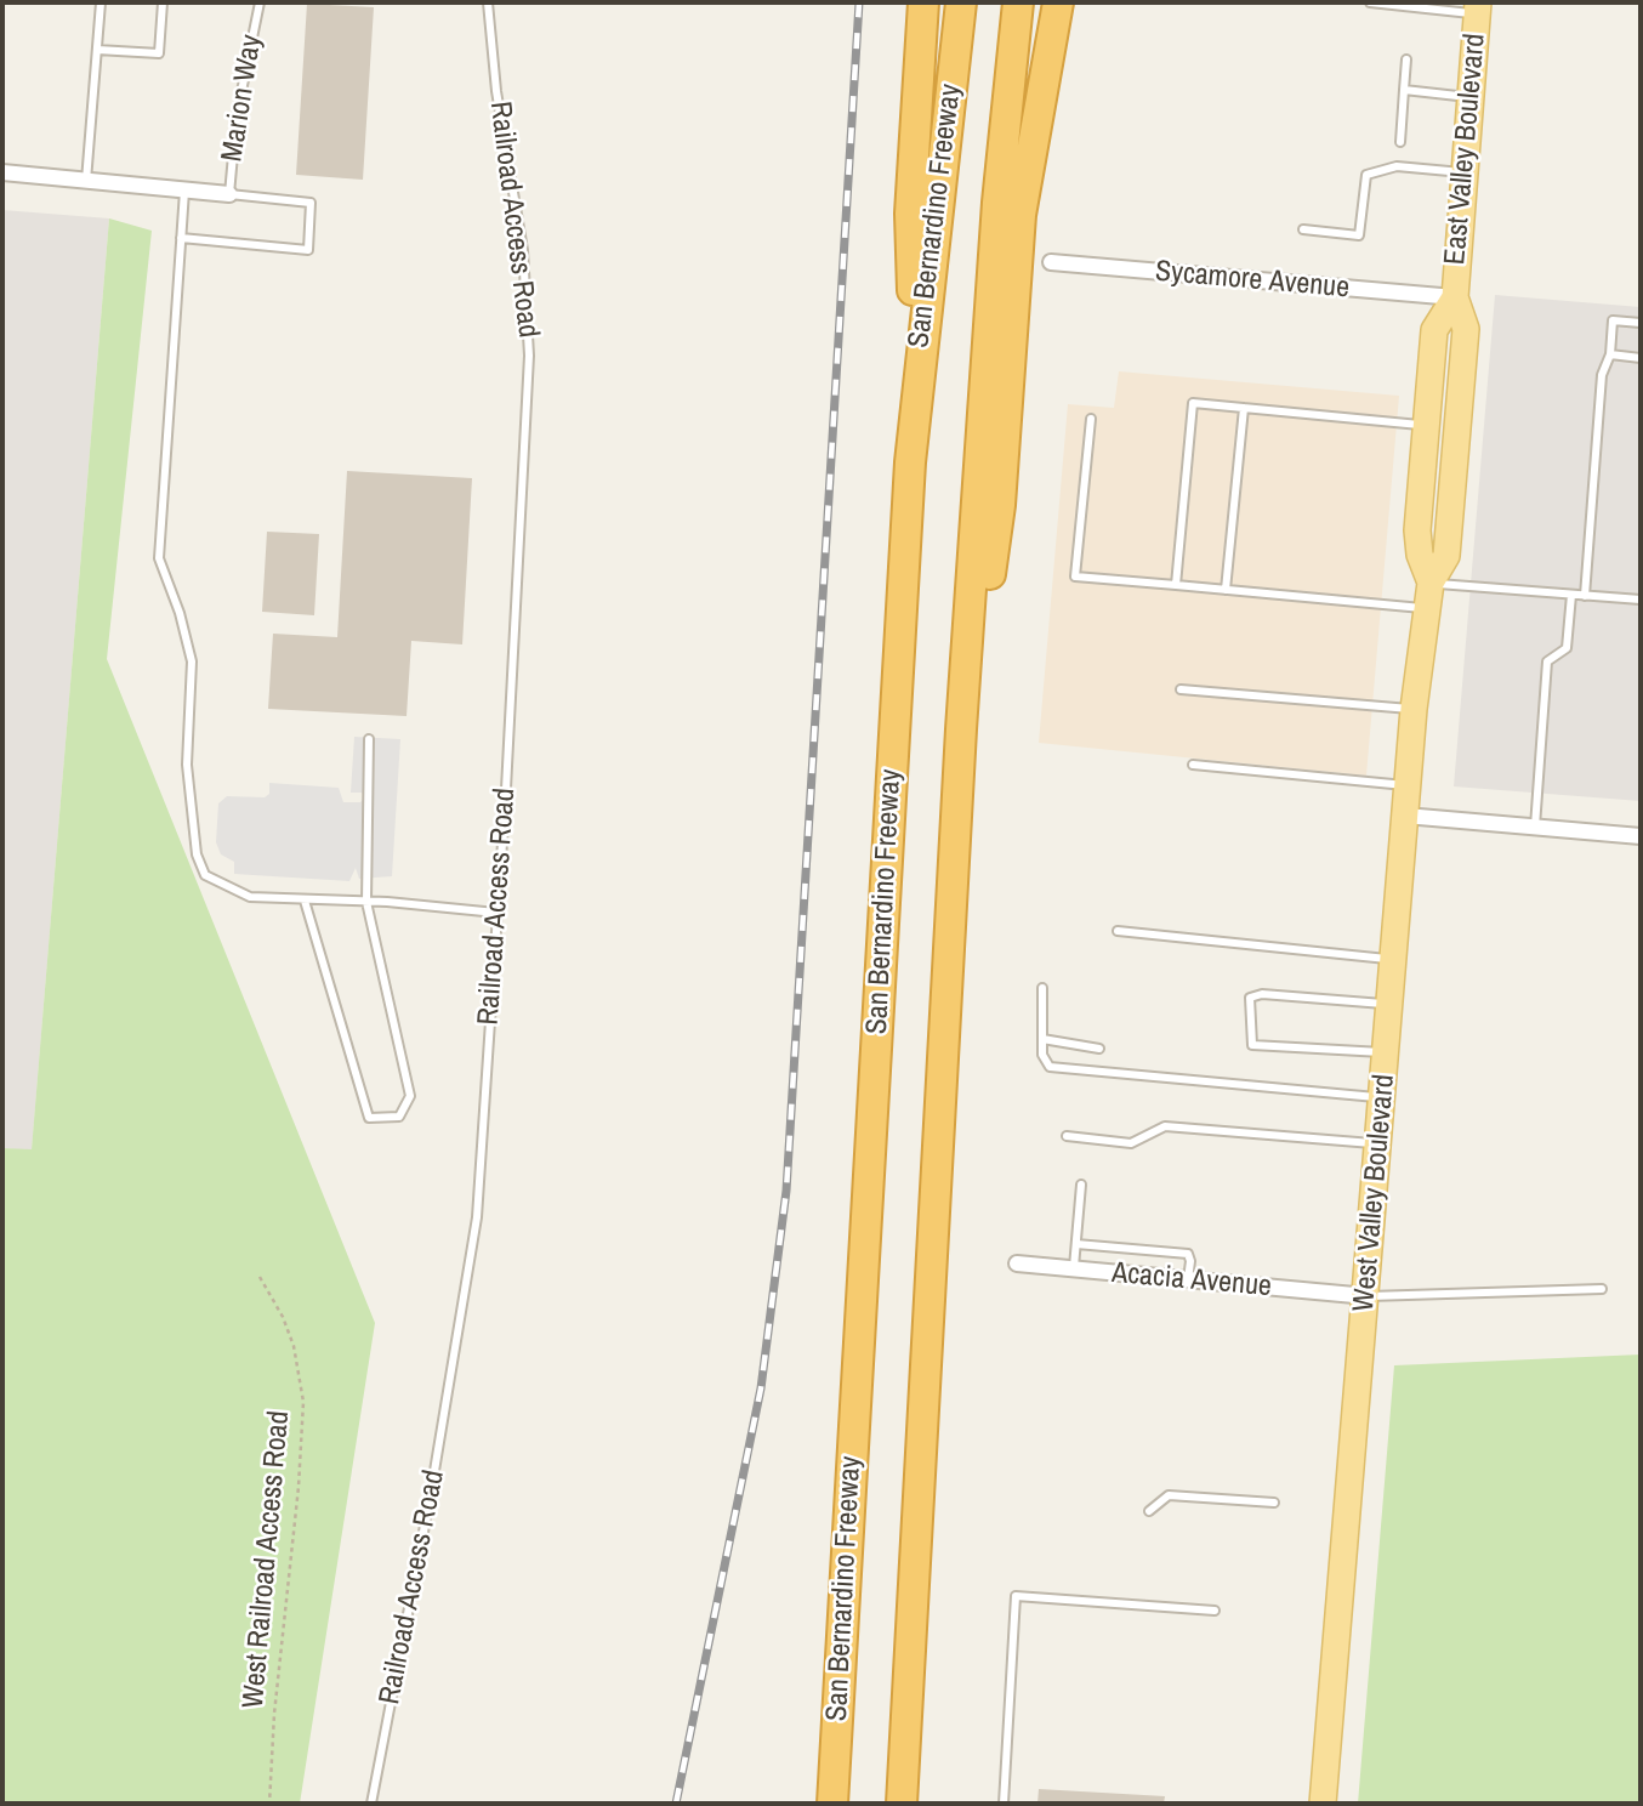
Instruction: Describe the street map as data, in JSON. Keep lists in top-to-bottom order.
{
  "streets": {
    "highway": ["San Bernardino Freeway"],
    "main road": ["East Valley Boulevard", "West Valley Boulevard"],
    "street": ["Sycamore Avenue", "Acacia Avenue"],
    "lane": ["Marion Way", "Railroad Access Road"],
    "path": ["West Railroad Access Road"]
  },
  "crossings": [
    ["East Valley Boulevard", "Sycamore Avenue"],
    ["East Valley Boulevard", "West Valley Boulevard"],
    ["Sycamore Avenue", "West Valley Boulevard"],
    ["West Valley Boulevard", "Acacia Avenue"]
  ]
}
